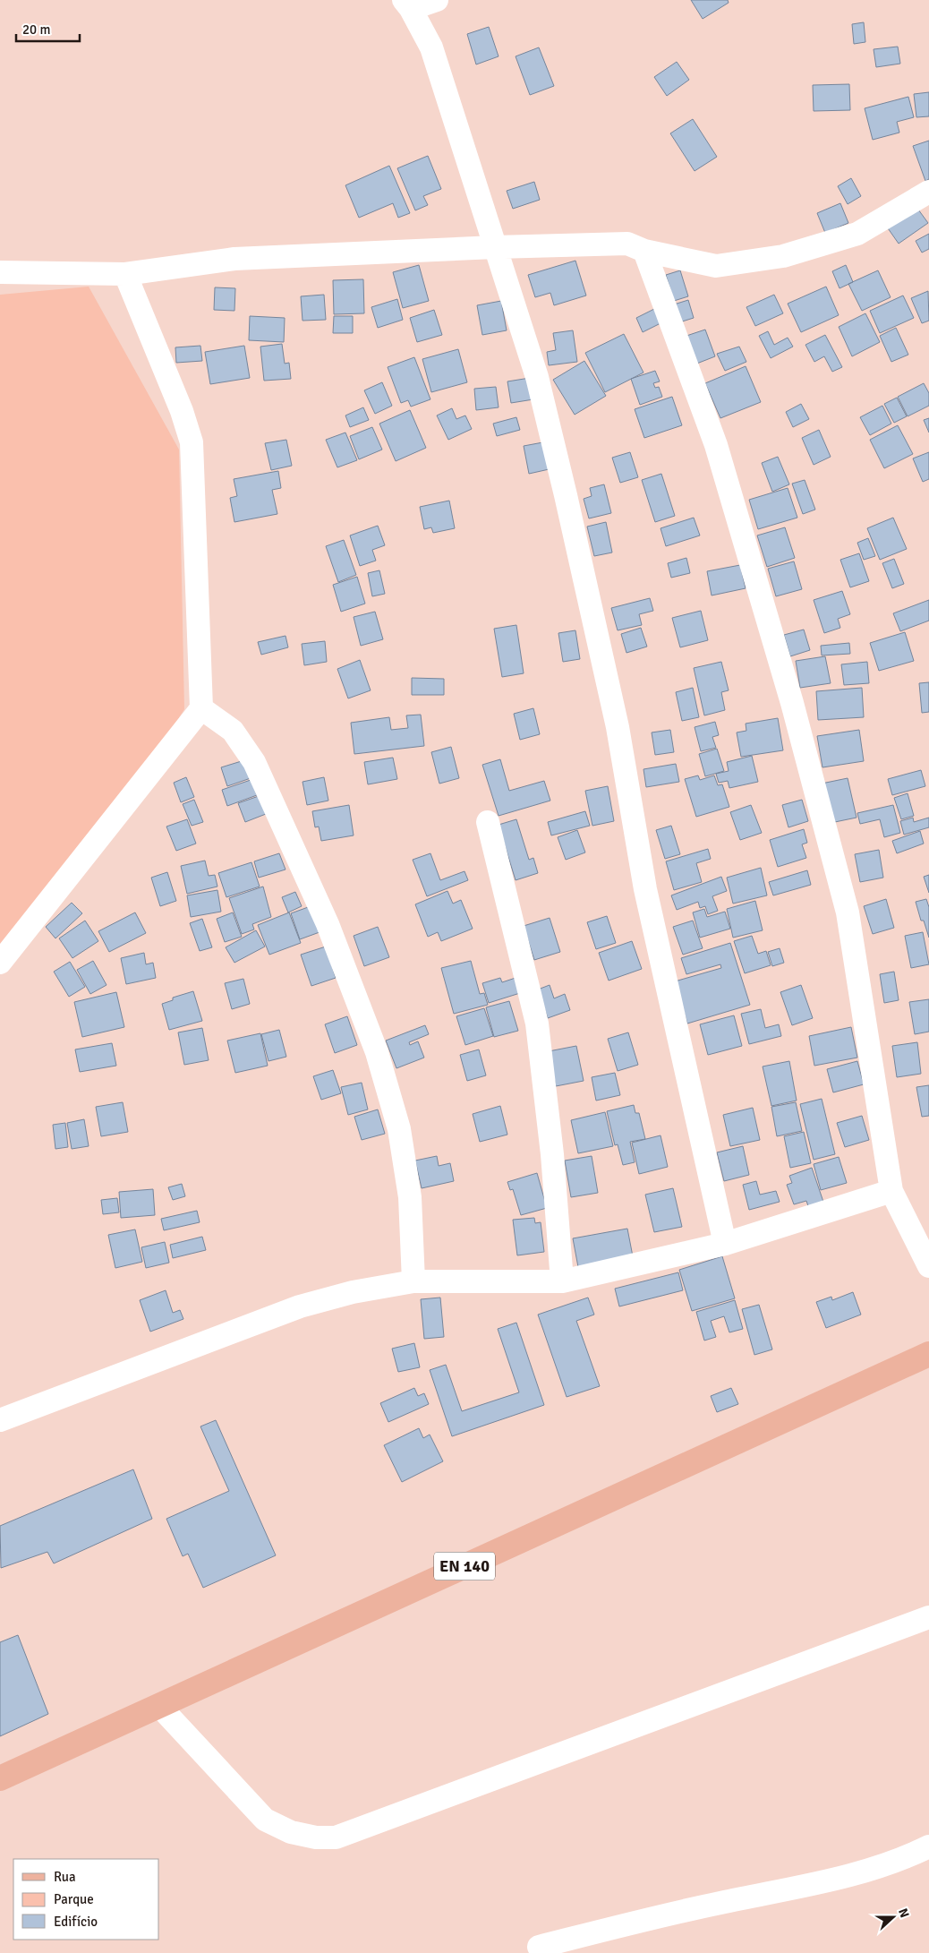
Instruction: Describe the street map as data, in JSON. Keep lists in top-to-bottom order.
{
  "streets": {
    "main road": ["EN 140"]
  },
  "legend": ["Rua", "Parque", "Edifício"],
  "scale_bar": "20 m",
  "north": "right"
}
